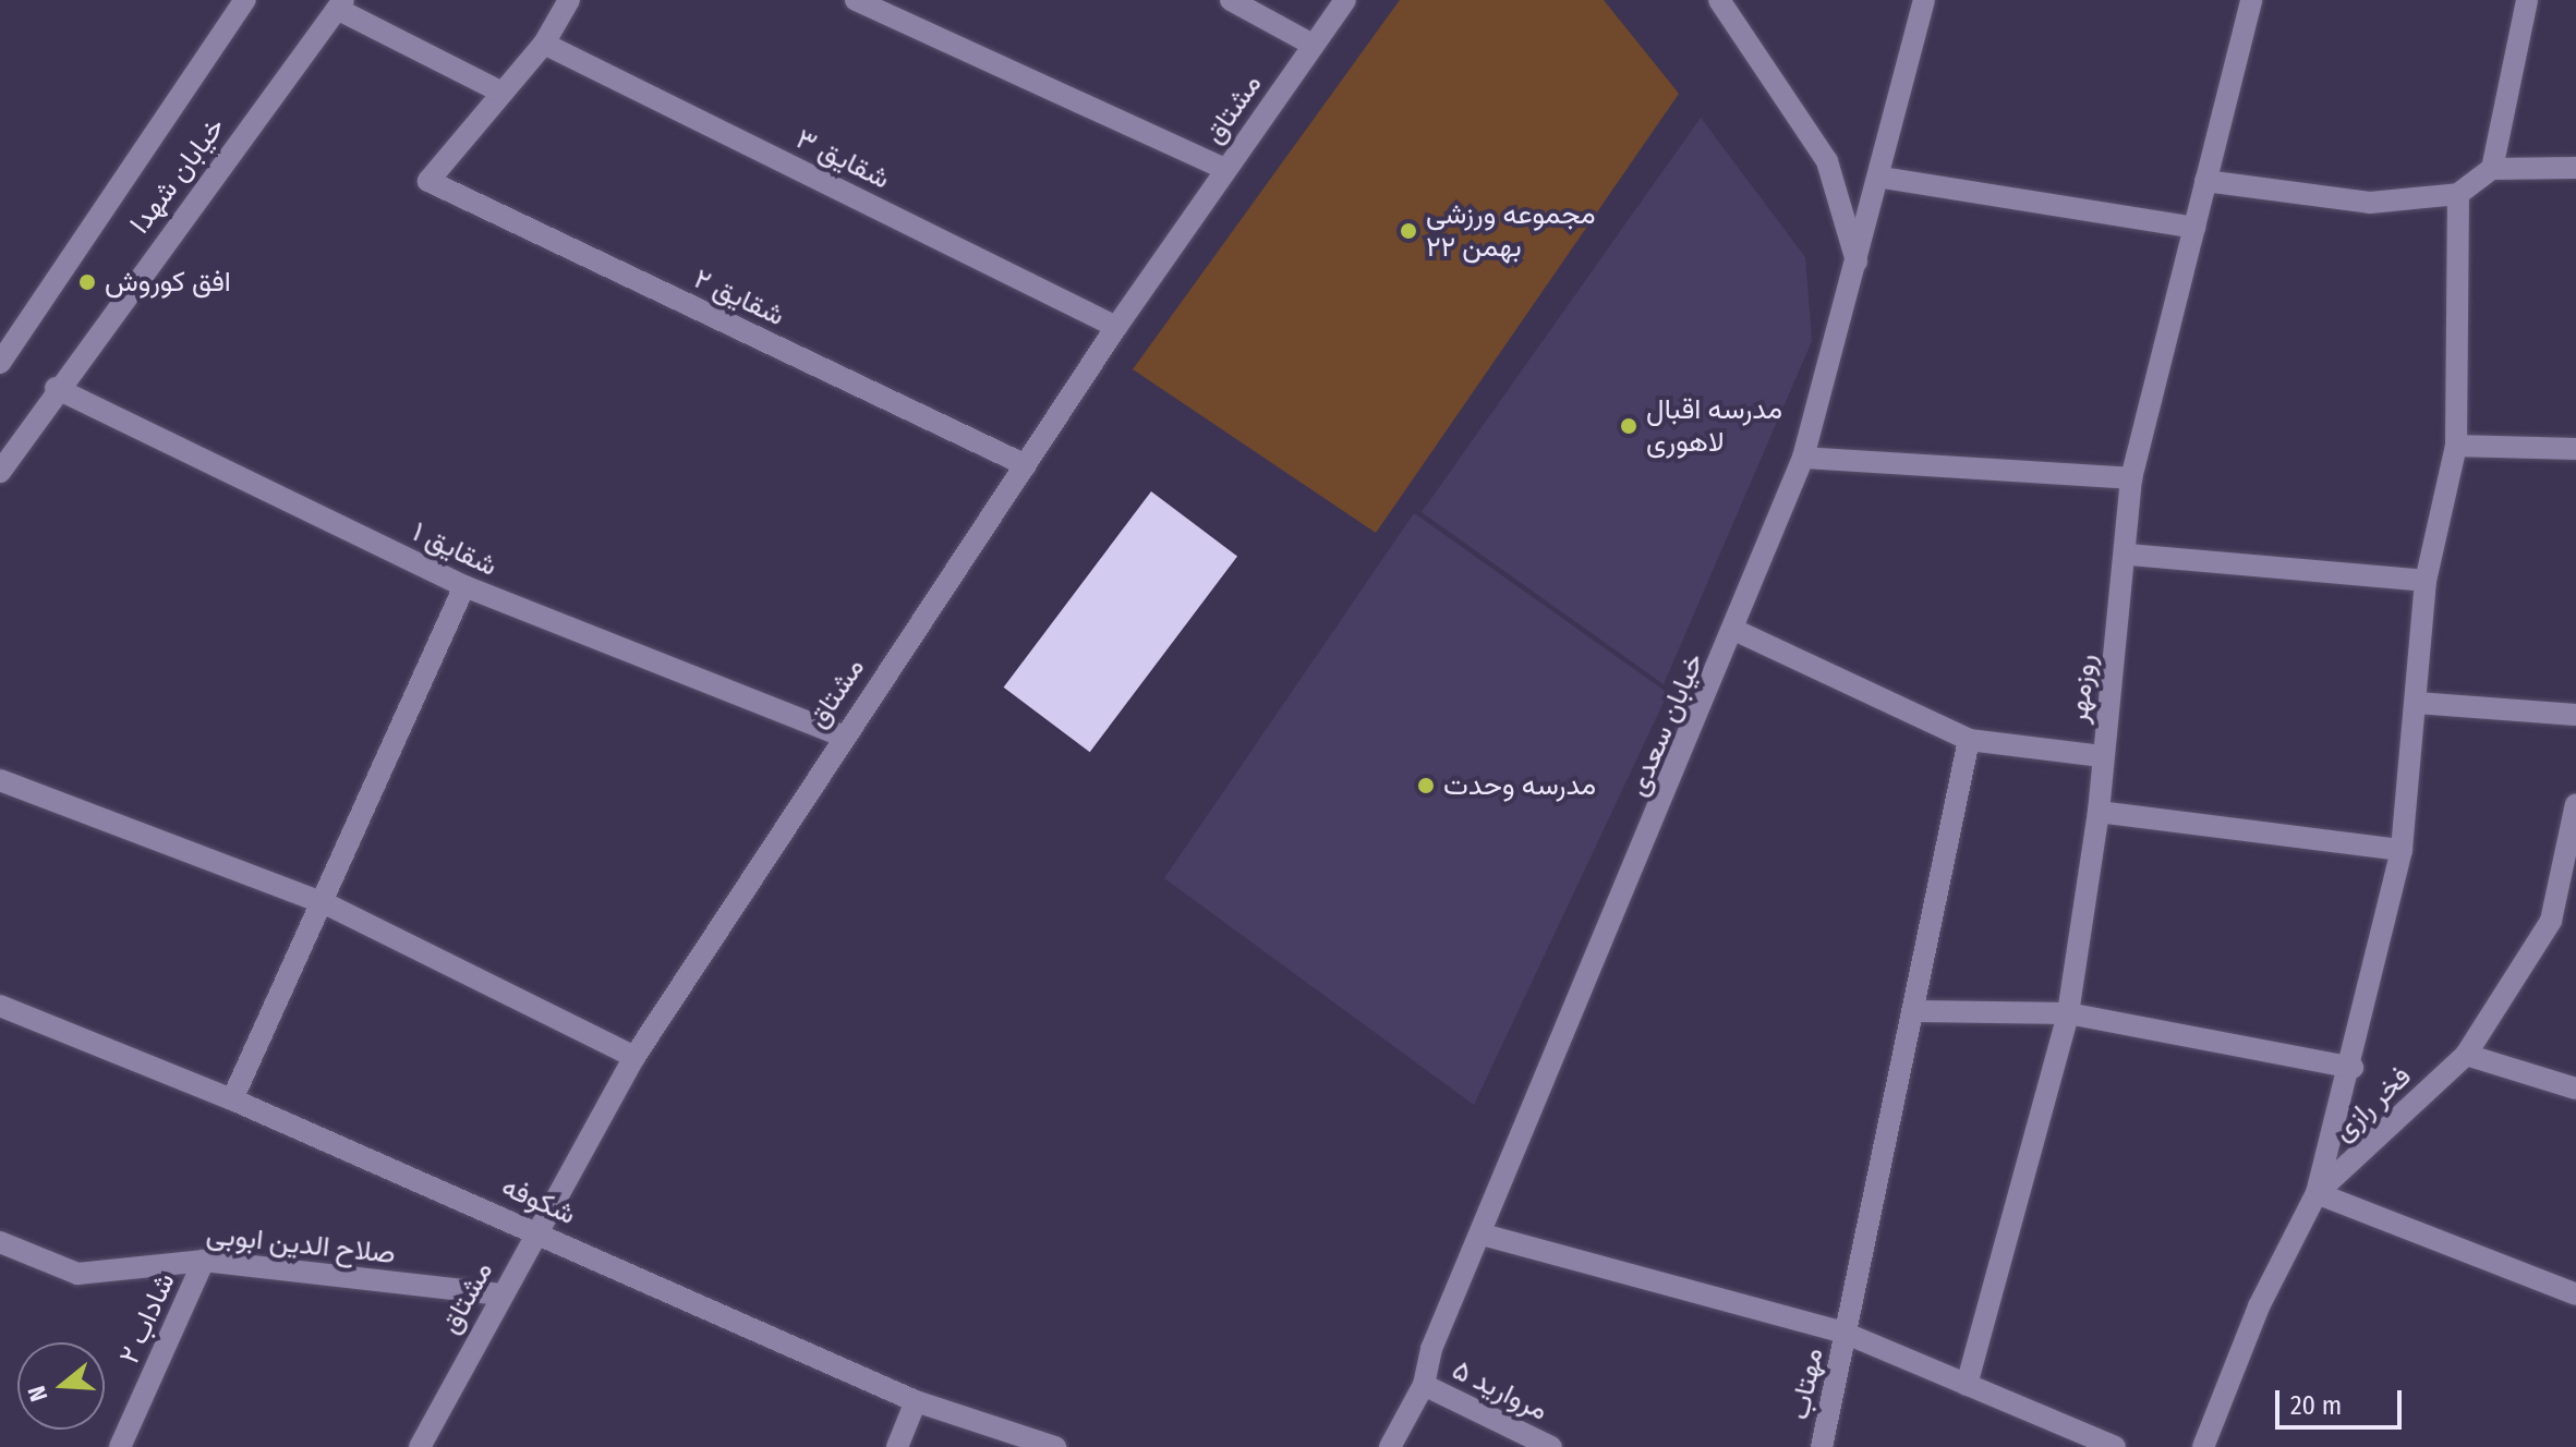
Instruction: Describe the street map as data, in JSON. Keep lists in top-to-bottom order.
{
  "streets": {
    "street": [
      "مشتاق",
      "شقایق ۳",
      "خیابان شهدا",
      "شقایق ۲",
      "شقایق ۱",
      "روزمهر",
      "خیابان سعدی",
      "فخر رازی",
      "شکوفه",
      "صلاح الدین ابوبی",
      "شاداب ۲",
      "مهتاب",
      "مروارید ۵"
    ]
  },
  "crossings": [
    ["مشتاق", "شقایق ۳"],
    ["مشتاق", "شقایق ۲"],
    ["مشتاق", "شقایق ۱"],
    ["مشتاق", "شکوفه"],
    ["مشتاق", "صلاح الدین ابوبی"],
    ["خیابان شهدا", "شقایق ۱"],
    ["خیابان سعدی", "مروارید ۵"],
    ["صلاح الدین ابوبی", "شاداب ۲"]
  ],
  "places": [
    "مجموعه ورزشی ۲۲ بهمن",
    "افق کوروش",
    "مدرسه اقبال لاهوری",
    "مدرسه وحدت"
  ],
  "scale_bar": "20 m",
  "north": "left"
}
